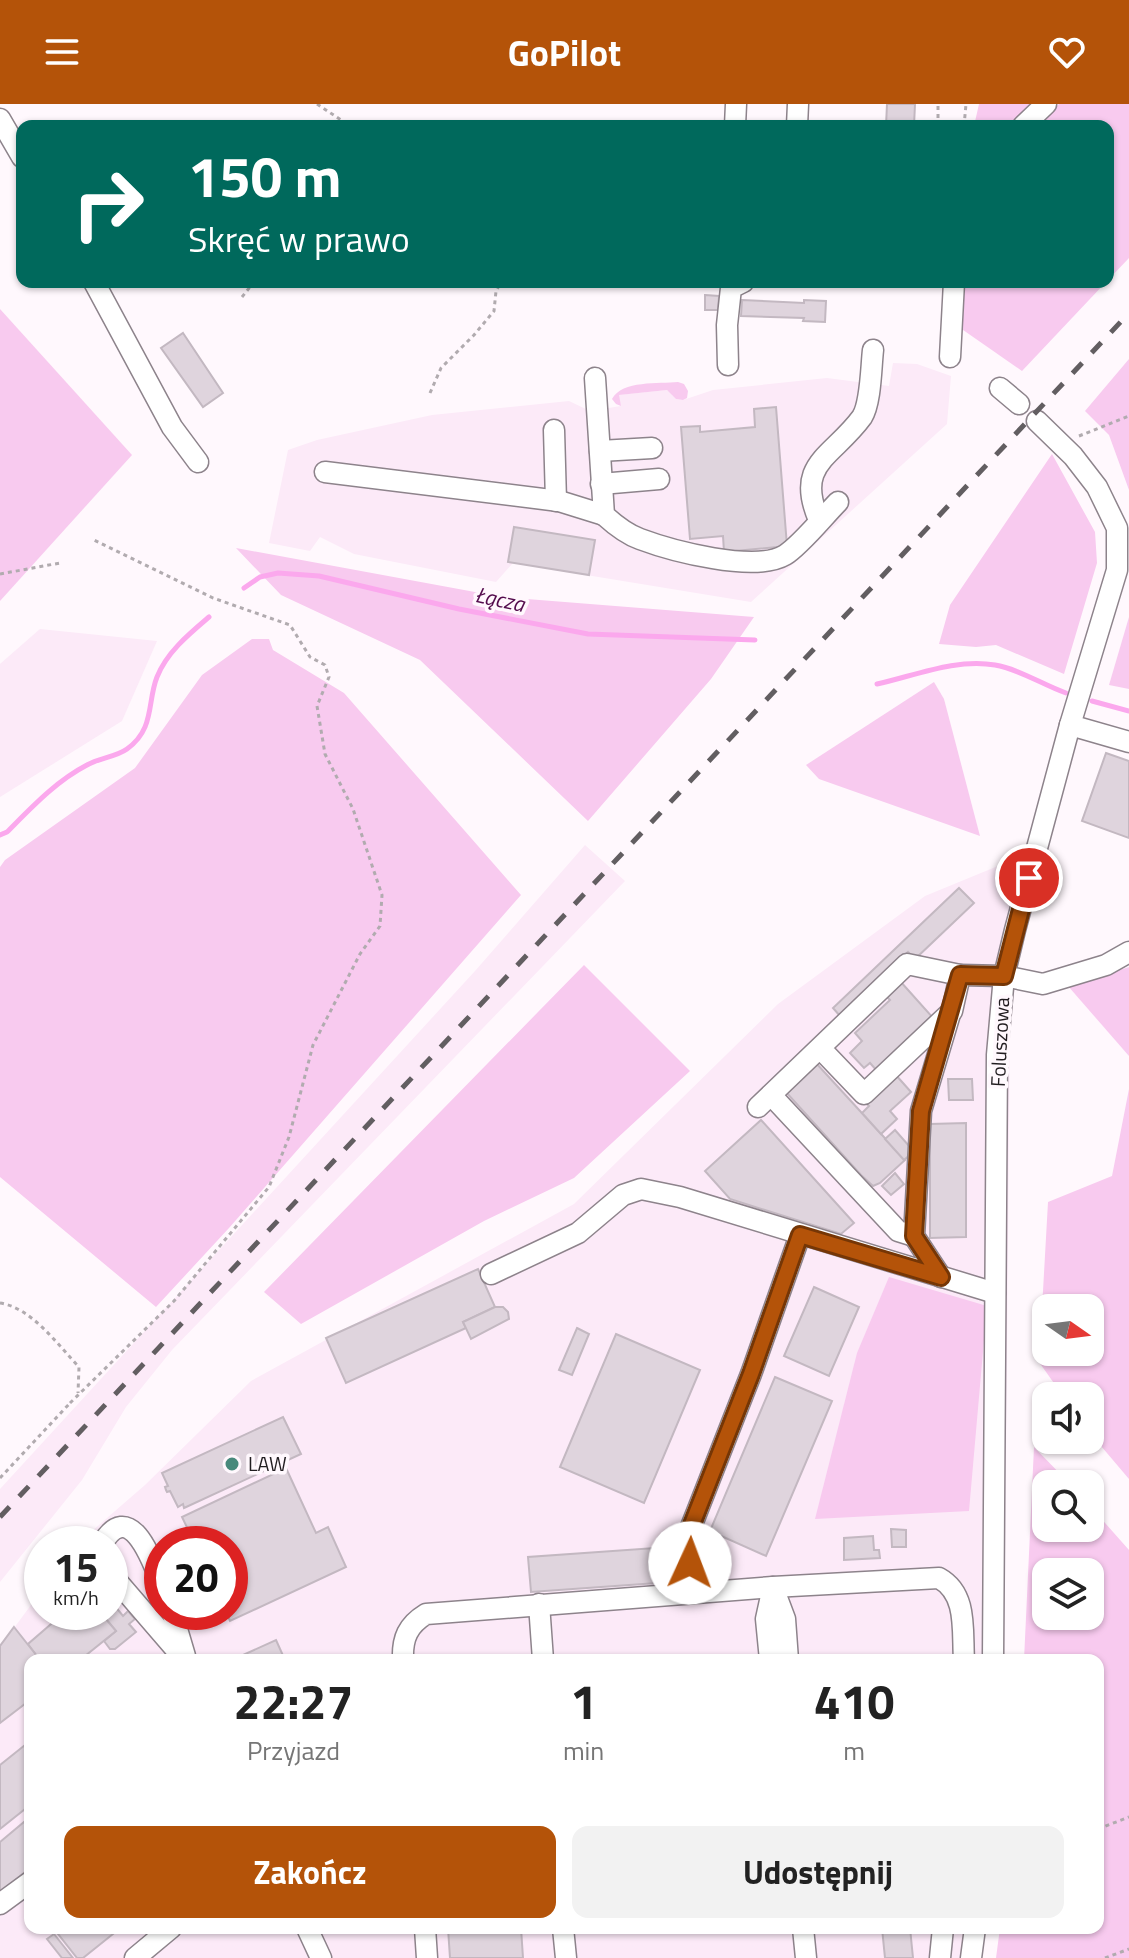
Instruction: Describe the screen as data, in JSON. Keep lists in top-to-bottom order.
{
  "streets": {
    "street": ["Foluszowa"]
  },
  "water": ["Łącza"],
  "places": ["LAW"],
  "north": "right",
  "page": {
    "header": "GoPilot",
    "turn": ["150 m", "Skręć w prawo"],
    "speed": "15 km/h",
    "limit": "20",
    "eta": [
      "22:27",
      "Przyjazd",
      "1",
      "min",
      "410",
      "m"
    ],
    "buttons": ["Zakończ", "Udostępnij"]
  }
}
